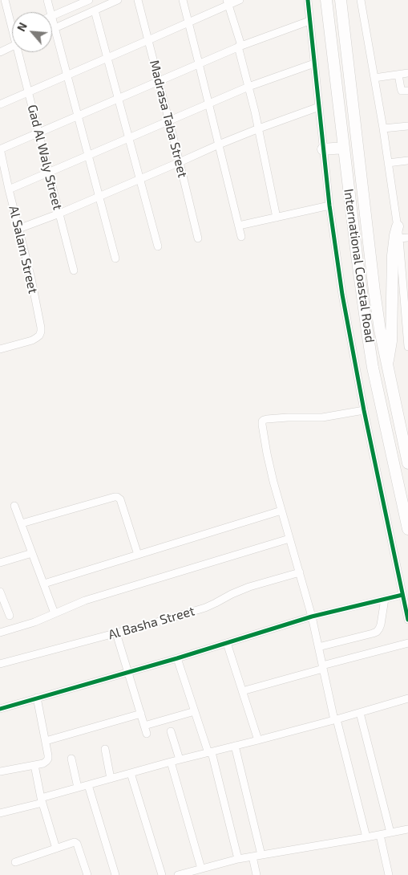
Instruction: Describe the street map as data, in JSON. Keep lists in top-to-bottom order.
{
  "streets": {
    "highway": ["International Coastal Road"],
    "street": [
      "Madrasa Taba Street",
      "Gad Al Waly Street",
      "Al Salam Street",
      "Al Basha Street"
    ]
  },
  "north": "top left"
}
